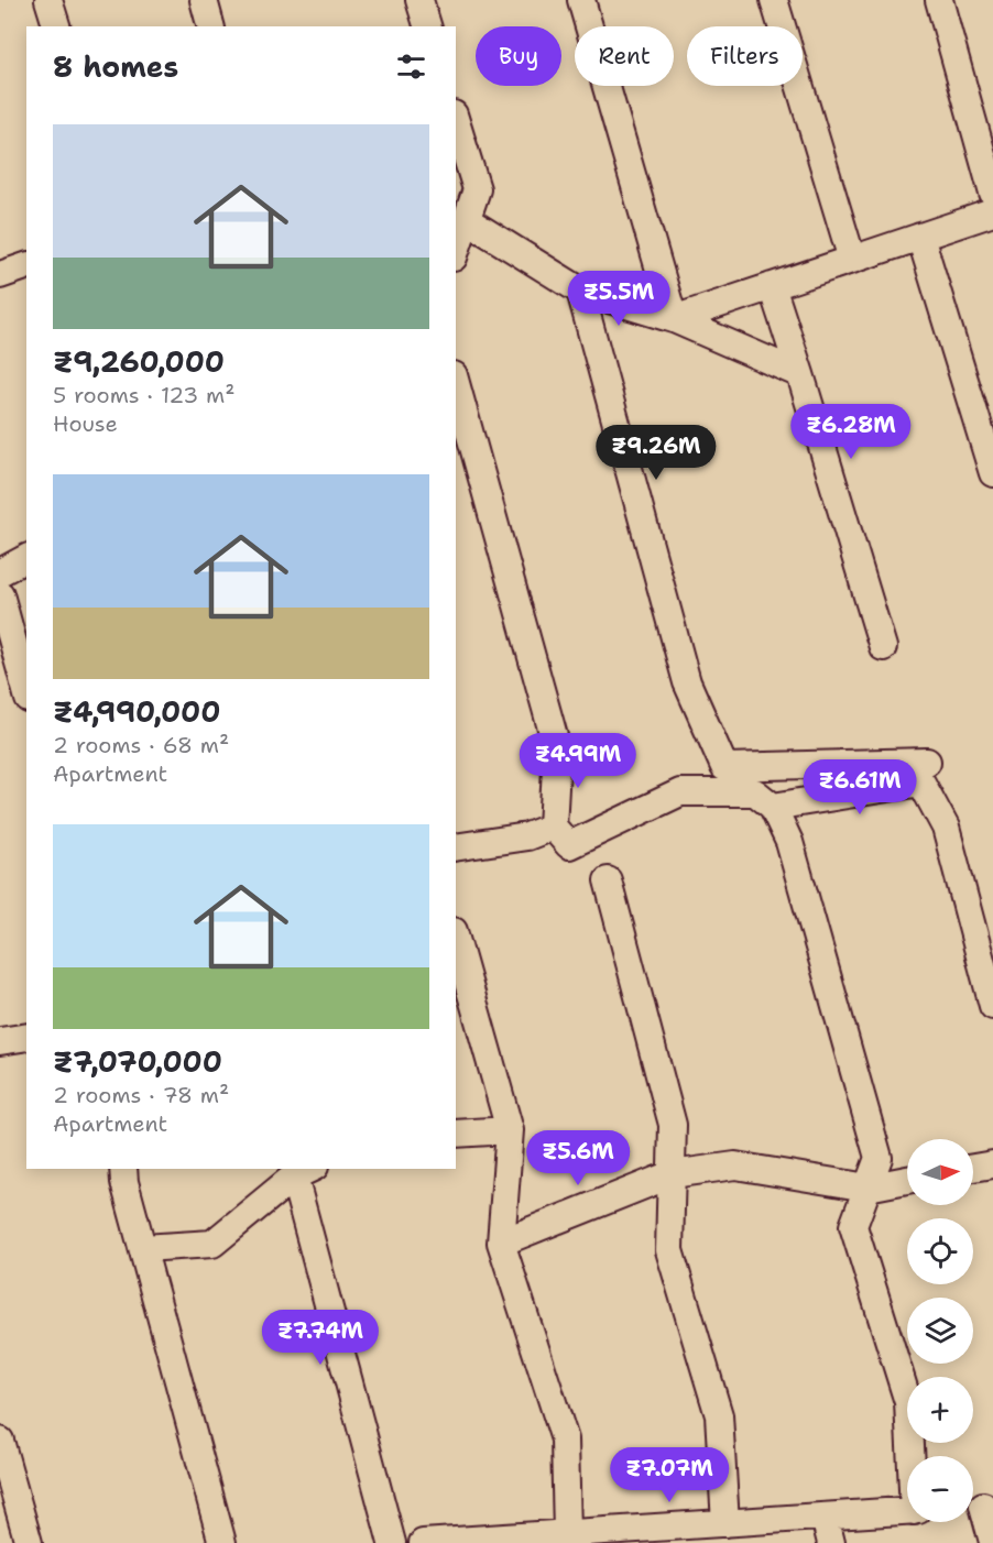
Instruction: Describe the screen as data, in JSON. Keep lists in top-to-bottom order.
{
  "north": "right",
  "page": {
    "chip": ["Buy", "Rent", "Filters"],
    "heading": "8 homes",
    "list": [
      {
        "name": "₹9,260,000",
        "note": "5 rooms · 123 m² · House"
      },
      {
        "name": "₹4,990,000",
        "note": "2 rooms · 68 m² · Apartment"
      },
      {
        "name": "₹7,070,000",
        "note": "2 rooms · 78 m² · Apartment"
      }
    ],
    "price": [
      "₹5.5M",
      "₹6.28M",
      "₹9.26M",
      "₹4.99M",
      "₹6.61M",
      "₹5.6M",
      "₹7.74M",
      "₹7.07M"
    ],
    "map_buttons": ["+", "−"]
  }
}
